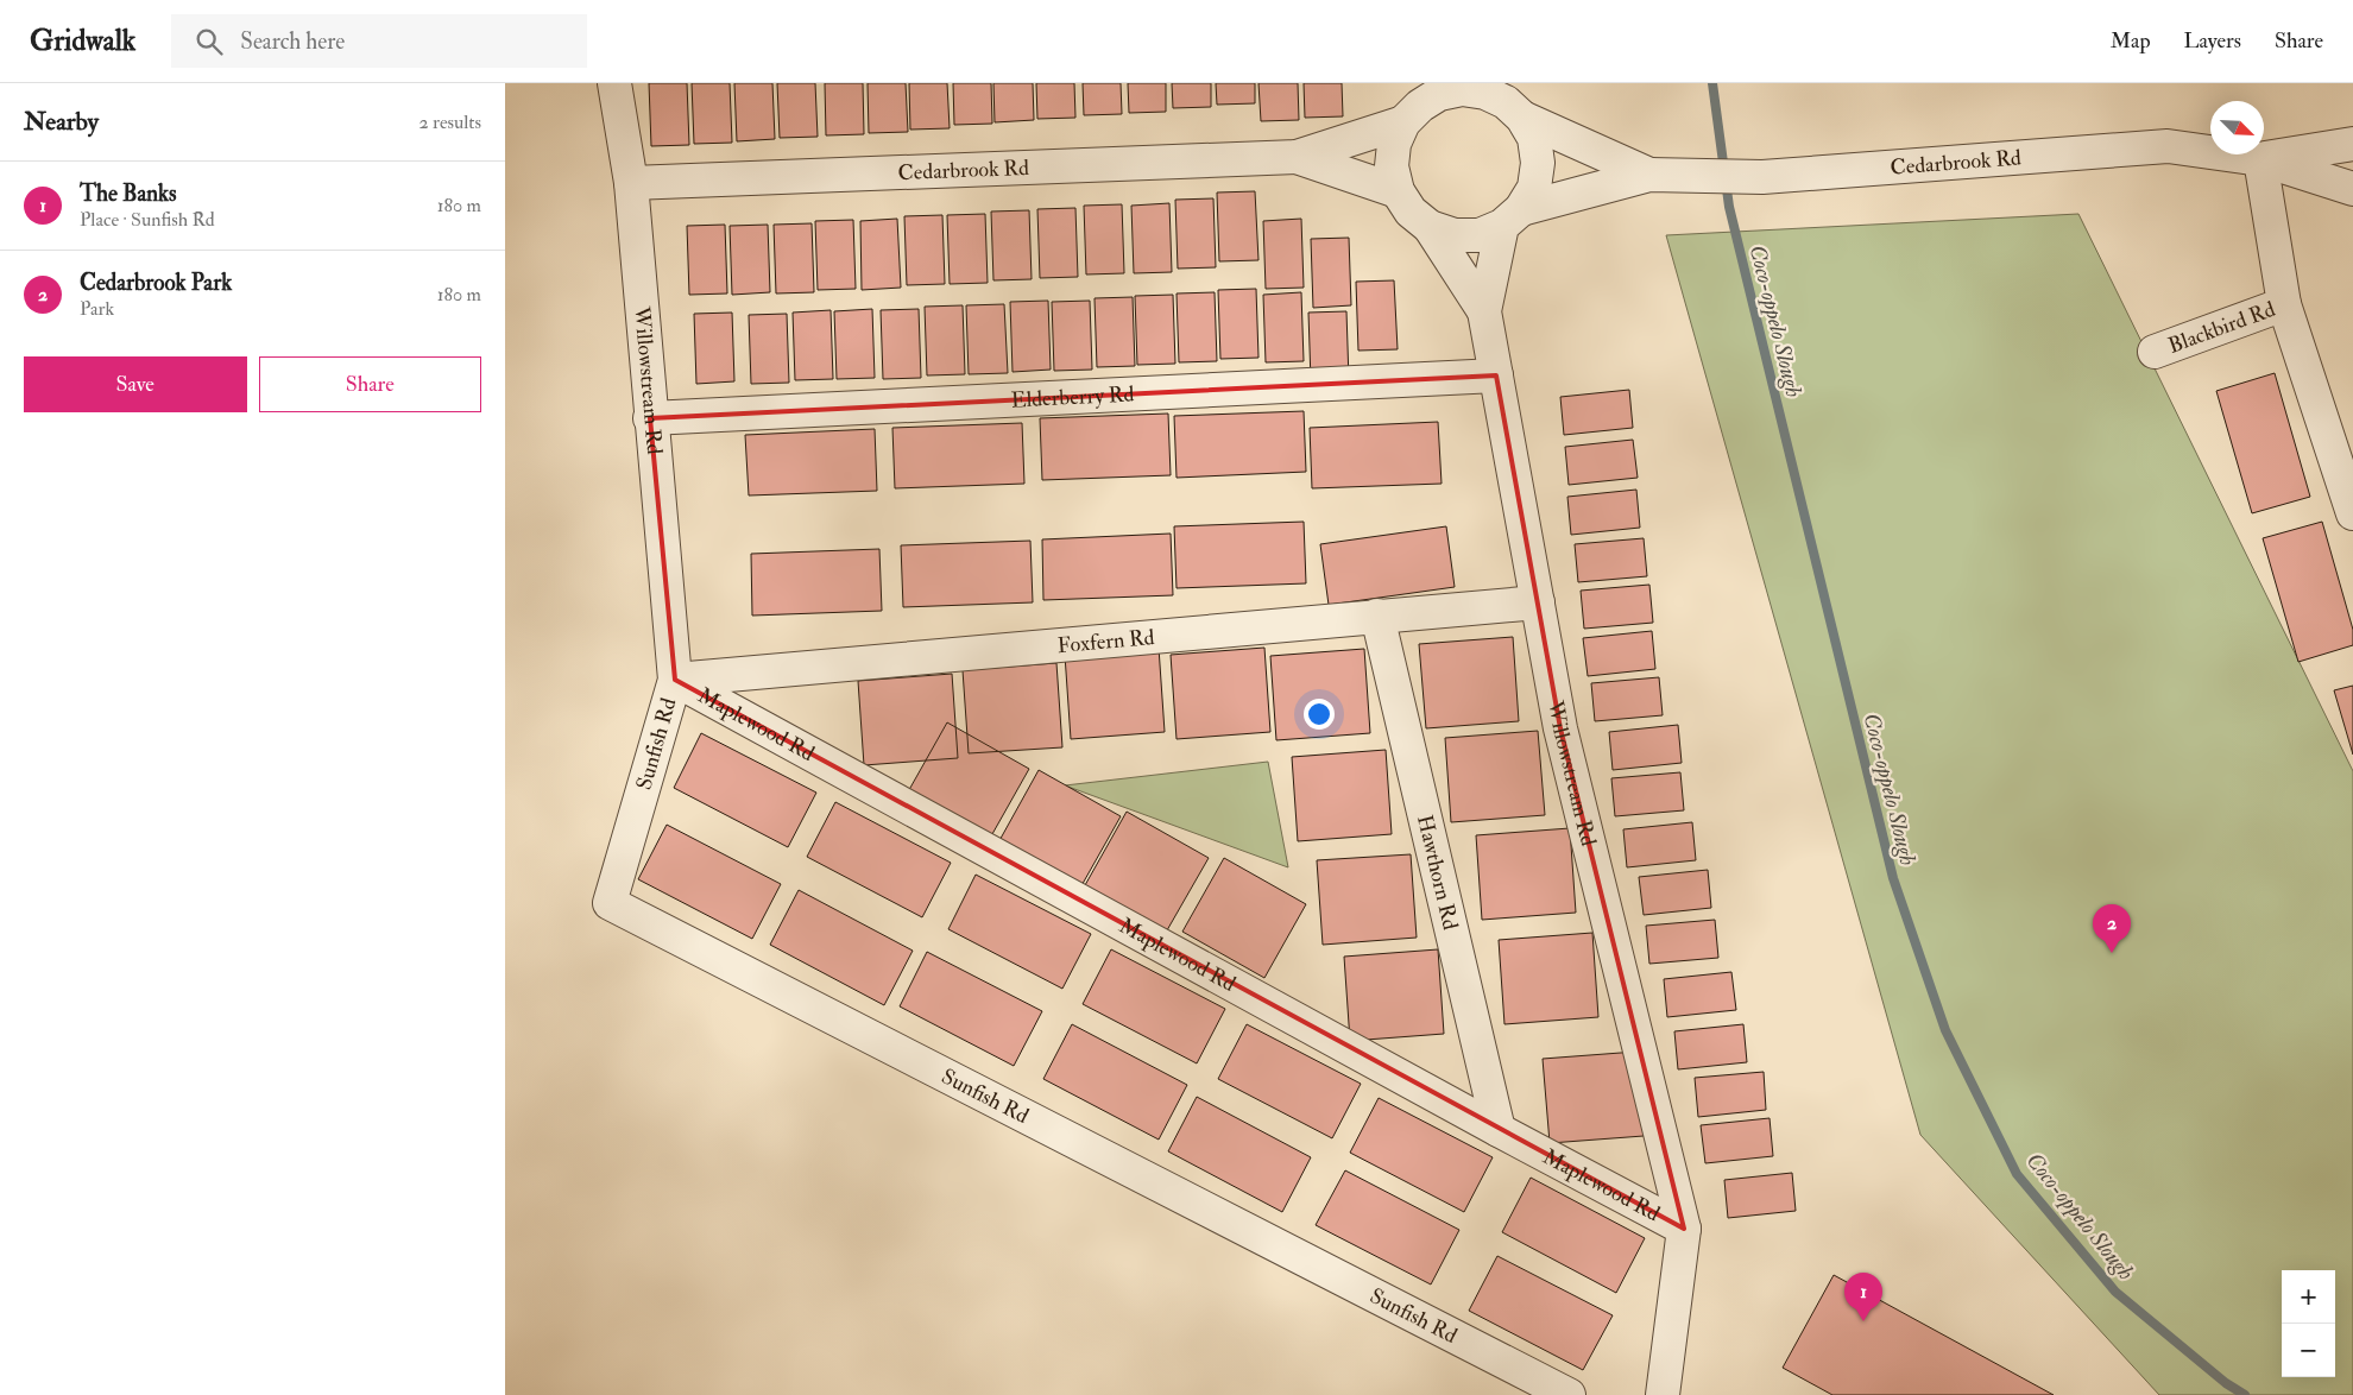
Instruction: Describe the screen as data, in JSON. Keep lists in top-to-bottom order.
{
  "streets": {
    "street": [
      "Cedarbrook Rd",
      "Blackbird Rd",
      "Willowstream Rd",
      "Elderberry Rd",
      "Foxfern Rd",
      "Maplewood Rd",
      "Sunfish Rd",
      "Hawthorn Rd"
    ]
  },
  "crossings": [
    ["Cedarbrook Rd", "Blackbird Rd"],
    ["Cedarbrook Rd", "Willowstream Rd"],
    ["Willowstream Rd", "Elderberry Rd"],
    ["Willowstream Rd", "Foxfern Rd"],
    ["Willowstream Rd", "Maplewood Rd"],
    ["Willowstream Rd", "Sunfish Rd"],
    ["Foxfern Rd", "Maplewood Rd"],
    ["Foxfern Rd", "Sunfish Rd"],
    ["Foxfern Rd", "Hawthorn Rd"],
    ["Maplewood Rd", "Sunfish Rd"],
    ["Maplewood Rd", "Hawthorn Rd"]
  ],
  "water": ["Coco-oppelo Slough"],
  "north": "bottom right",
  "page": {
    "header": "Gridwalk",
    "search": "Search here",
    "nav": ["Map", "Layers", "Share"],
    "heading": ["Nearby", "2 results"],
    "list": [
      {
        "mark": "1",
        "name": "The Banks",
        "note": "Place · Sunfish Rd",
        "value": "180 m"
      },
      {
        "mark": "2",
        "name": "Cedarbrook Park",
        "note": "Park",
        "value": "180 m"
      }
    ],
    "buttons": ["Save", "Share"],
    "pins": ["2", "1"],
    "map_buttons": ["+", "−"]
  }
}
